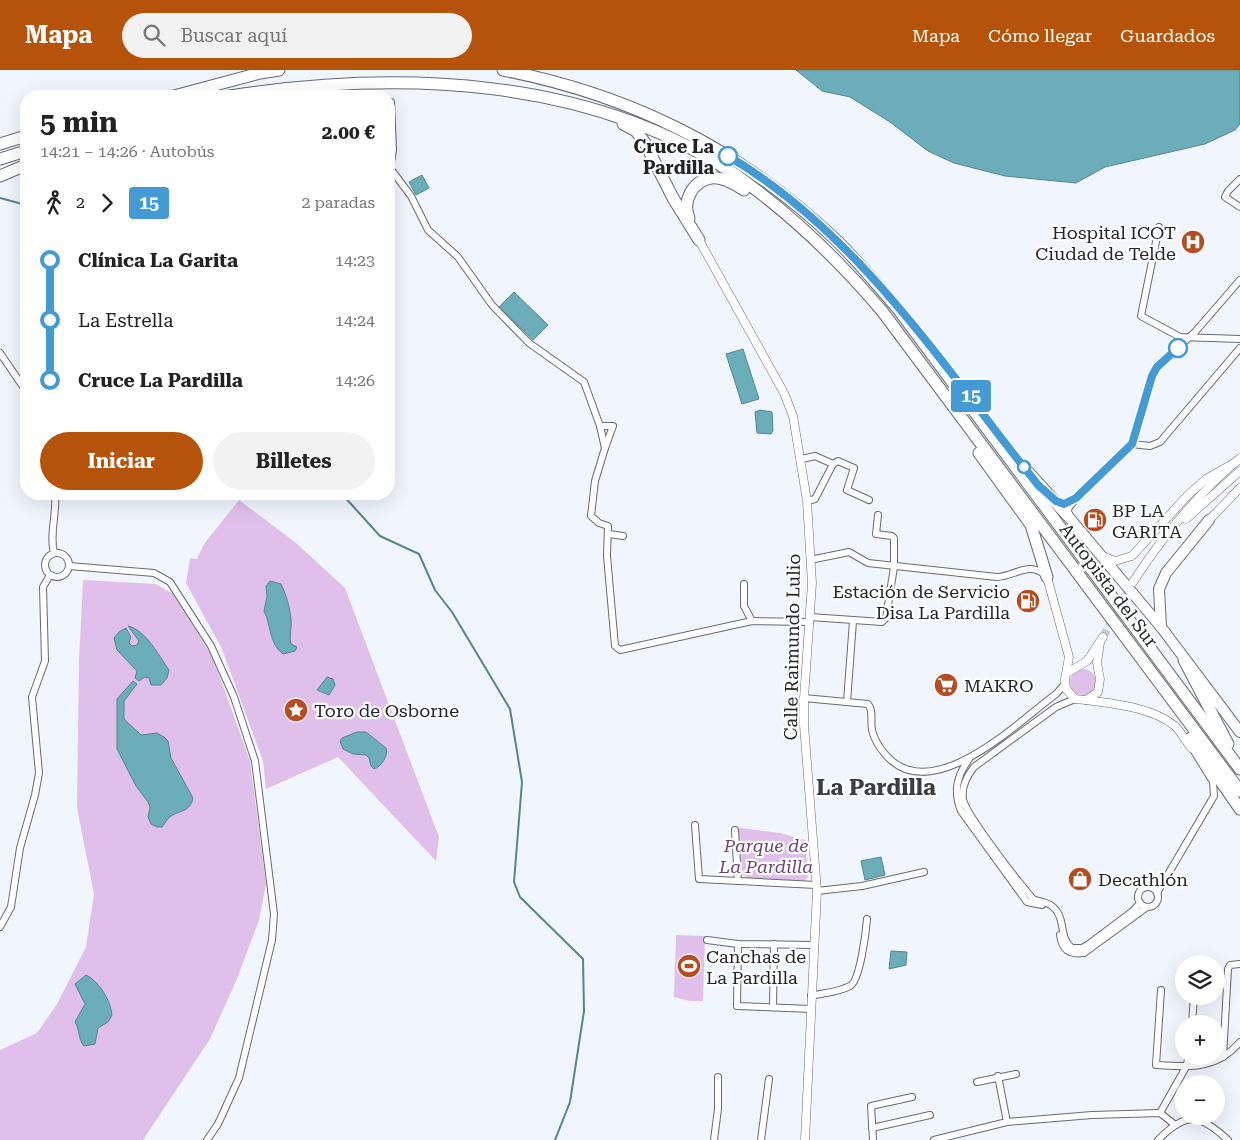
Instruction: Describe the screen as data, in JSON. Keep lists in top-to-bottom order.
{
  "streets": {
    "highway": ["Autopista del Sur"],
    "street": ["Calle Raimundo Lulio"]
  },
  "districts": ["La Pardilla"],
  "parks": ["Parque de La Pardilla"],
  "places": {
    "other": ["Cruce La Pardilla"],
    "hospital": ["Hospital ICOT Ciudad de Telde"],
    "fuel station": ["BP LA GARITA", "Estación de Servicio Disa La Pardilla"],
    "supermarket": ["MAKRO"],
    "place": ["Toro de Osborne"],
    "shop": ["Decathlón"],
    "sports": ["Canchas de La Pardilla"]
  },
  "lines": ["bus line 15"],
  "page": {
    "header": "Mapa",
    "search": "Buscar aquí",
    "nav": ["Mapa", "Cómo llegar", "Guardados"],
    "on_map": "15",
    "heading": ["5 min", "14:21 – 14:26 · Autobús", "2.00 €"],
    "legs": ["2", "15", "2 paradas"],
    "list": [
      {
        "name": "Clínica La Garita",
        "value": "14:23"
      },
      {
        "name": "La Estrella",
        "value": "14:24"
      },
      {
        "name": "Cruce La Pardilla",
        "value": "14:26"
      }
    ],
    "buttons": ["Iniciar", "Billetes"],
    "map_buttons": ["+", "−"]
  }
}
